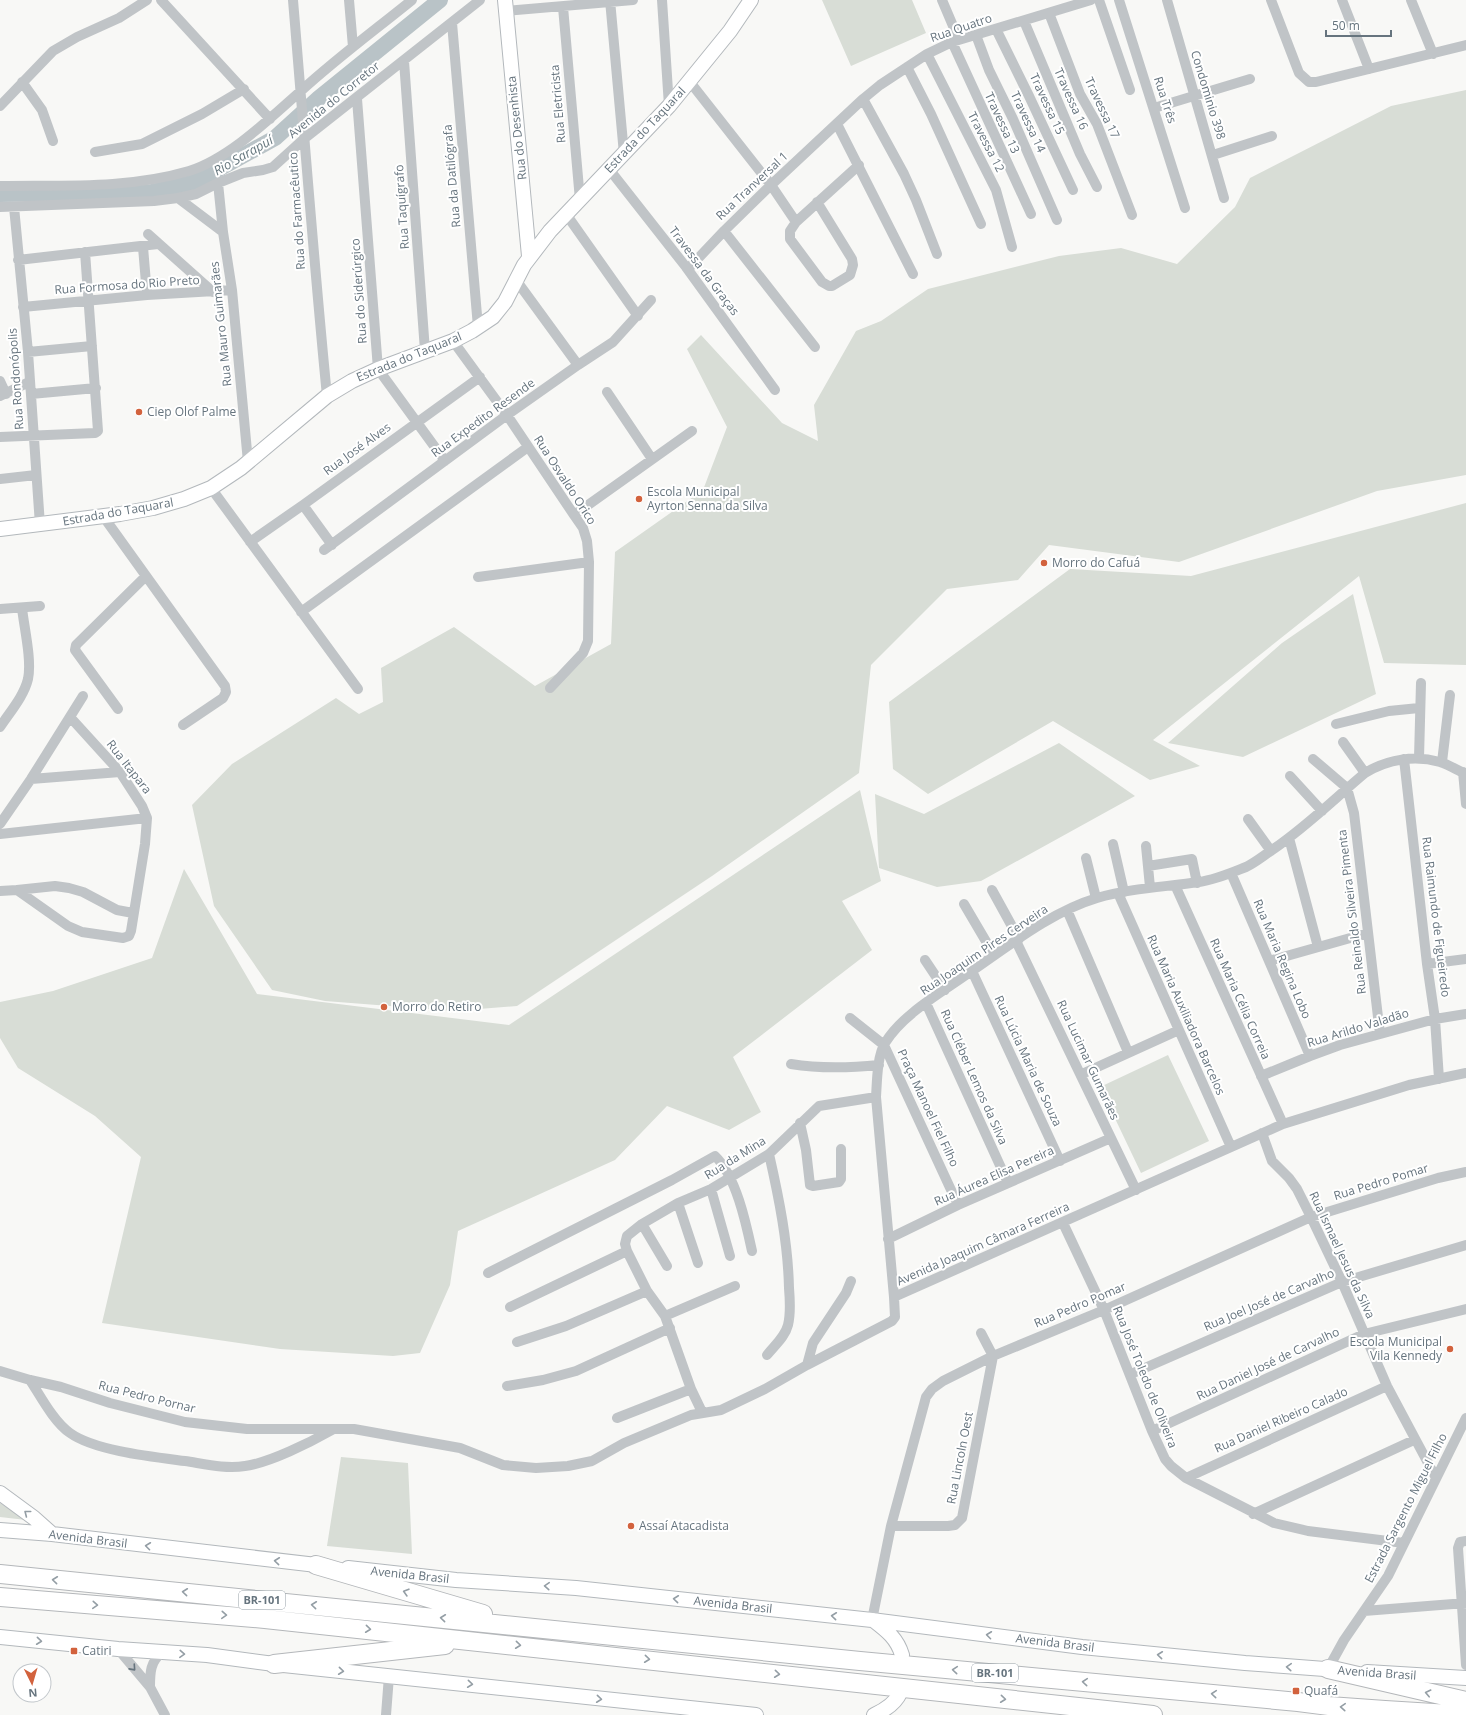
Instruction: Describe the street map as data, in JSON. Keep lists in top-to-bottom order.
{
  "streets": {
    "highway": ["BR-101"],
    "street": [
      "Rua Quatro",
      "Condominio 398",
      "Travessa 16",
      "Avenida do Corretor",
      "Rua Três",
      "Rua Eletricista",
      "Travessa 15",
      "Travessa 17",
      "Travessa 14",
      "Travessa 13",
      "Rua do Desenhista",
      "Estrada do Taquaral",
      "Travessa 12",
      "Rua da Datilógrafa",
      "Rua Tranversal 1",
      "Rua Taquígrafo",
      "Rua do Farmacêutico",
      "Travessa da Graças",
      "Rua Formosa do Rio Preto",
      "Rua do Siderúrgico",
      "Rua Mauro Guimarães",
      "Rua Rondonópolis",
      "Rua Expedito Resende",
      "Rua José Alves",
      "Rua Osvaldo Orico",
      "Rua Itapara",
      "Rua Reinaldo Silveira Pimenta",
      "Rua Raimundo de Figueiredo",
      "Rua Joaquim Pires Cerveira",
      "Rua Maria Regina Lobo",
      "Rua Maria Célia Correia",
      "Rua Maria Auxiliadora Barcelos",
      "Rua Arildo Valadão",
      "Rua Lucimar Gumarães",
      "Rua Lúcia Maria de Souza",
      "Rua Cléber Lemos da Silva",
      "Praça Manoel Fiel Filho",
      "Rua da Mina",
      "Rua Áurea Elisa Pereira",
      "Rua Pedro Pomar",
      "Avenida Joaquim Câmara Ferreira",
      "Rua Ismael Jesus da Silva",
      "Rua Joel José de Carvalho",
      "Rua Daniel José de Carvalho",
      "Rua José Toledo de Oliveira",
      "Rua Pedro Pornar",
      "Rua Daniel Ribeiro Calado",
      "Rua Lincoln Oest",
      "Estrada Sargento Miguel Filho",
      "Avenida Brasil"
    ]
  },
  "crossings": [
    ["Rua Quatro", "Travessa 16"],
    ["Rua Quatro", "Travessa 15"],
    ["Rua Quatro", "Travessa 17"],
    ["Rua Quatro", "Travessa 14"],
    ["Rua Quatro", "Travessa 13"],
    ["Rua Quatro", "Travessa 12"],
    ["Rua Quatro", "Rua Tranversal 1"],
    ["Avenida do Corretor", "Rua da Datilógrafa"],
    ["Avenida do Corretor", "Rua Taquígrafo"],
    ["Avenida do Corretor", "Rua do Farmacêutico"],
    ["Avenida do Corretor", "Rua do Siderúrgico"],
    ["Avenida do Corretor", "Rua Mauro Guimarães"],
    ["Avenida do Corretor", "Rua Rondonópolis"],
    ["Rua Eletricista", "Estrada do Taquaral"],
    ["Rua do Desenhista", "Estrada do Taquaral"],
    ["Estrada do Taquaral", "Rua da Datilógrafa"],
    ["Estrada do Taquaral", "Rua Taquígrafo"],
    ["Estrada do Taquaral", "Rua do Farmacêutico"],
    ["Estrada do Taquaral", "Travessa da Graças"],
    ["Estrada do Taquaral", "Rua do Siderúrgico"],
    ["Estrada do Taquaral", "Rua Mauro Guimarães"],
    ["Estrada do Taquaral", "Rua Rondonópolis"],
    ["Estrada do Taquaral", "Rua Osvaldo Orico"],
    ["Rua Tranversal 1", "Travessa da Graças"],
    ["Rua Formosa do Rio Preto", "Rua Mauro Guimarães"],
    ["Rua Formosa do Rio Preto", "Rua Rondonópolis"],
    ["Rua Expedito Resende", "Rua José Alves"],
    ["Rua Expedito Resende", "Rua Osvaldo Orico"],
    ["Rua José Alves", "Rua Osvaldo Orico"],
    ["Rua Reinaldo Silveira Pimenta", "Rua Joaquim Pires Cerveira"],
    ["Rua Reinaldo Silveira Pimenta", "Rua Arildo Valadão"],
    ["Rua Raimundo de Figueiredo", "Rua Joaquim Pires Cerveira"],
    ["Rua Raimundo de Figueiredo", "Rua Arildo Valadão"],
    ["Rua Raimundo de Figueiredo", "Avenida Joaquim Câmara Ferreira"],
    ["Rua Joaquim Pires Cerveira", "Rua Maria Regina Lobo"],
    ["Rua Joaquim Pires Cerveira", "Rua Maria Célia Correia"],
    ["Rua Joaquim Pires Cerveira", "Rua Maria Auxiliadora Barcelos"],
    ["Rua Joaquim Pires Cerveira", "Rua Lucimar Gumarães"],
    ["Rua Joaquim Pires Cerveira", "Rua Lúcia Maria de Souza"],
    ["Rua Joaquim Pires Cerveira", "Rua Cléber Lemos da Silva"],
    ["Rua Joaquim Pires Cerveira", "Praça Manoel Fiel Filho"],
    ["Rua Joaquim Pires Cerveira", "Rua da Mina"],
    ["Rua Joaquim Pires Cerveira", "Rua Áurea Elisa Pereira"],
    ["Rua Joaquim Pires Cerveira", "Avenida Joaquim Câmara Ferreira"],
    ["Rua Maria Regina Lobo", "Rua Arildo Valadão"],
    ["Rua Maria Célia Correia", "Rua Arildo Valadão"],
    ["Rua Maria Célia Correia", "Avenida Joaquim Câmara Ferreira"],
    ["Rua Maria Auxiliadora Barcelos", "Avenida Joaquim Câmara Ferreira"],
    ["Rua Lucimar Gumarães", "Rua Áurea Elisa Pereira"],
    ["Rua Lucimar Gumarães", "Avenida Joaquim Câmara Ferreira"],
    ["Rua Lúcia Maria de Souza", "Rua Áurea Elisa Pereira"],
    ["Rua Cléber Lemos da Silva", "Rua Áurea Elisa Pereira"],
    ["Praça Manoel Fiel Filho", "Rua Áurea Elisa Pereira"],
    ["Rua Pedro Pomar", "Rua Ismael Jesus da Silva"],
    ["Rua Pedro Pomar", "Rua José Toledo de Oliveira"],
    ["Rua Pedro Pomar", "Rua Lincoln Oest"],
    ["Rua Pedro Pomar", "Avenida Brasil"],
    ["Avenida Joaquim Câmara Ferreira", "Rua Ismael Jesus da Silva"],
    ["Avenida Joaquim Câmara Ferreira", "Rua José Toledo de Oliveira"],
    ["Avenida Joaquim Câmara Ferreira", "Rua Pedro Pornar"],
    ["Rua Ismael Jesus da Silva", "Rua Joel José de Carvalho"],
    ["Rua Ismael Jesus da Silva", "Rua Daniel José de Carvalho"],
    ["Rua Ismael Jesus da Silva", "Rua Daniel Ribeiro Calado"],
    ["Rua Ismael Jesus da Silva", "Estrada Sargento Miguel Filho"],
    ["Rua Joel José de Carvalho", "Rua José Toledo de Oliveira"],
    ["Rua Daniel José de Carvalho", "Rua José Toledo de Oliveira"],
    ["Rua José Toledo de Oliveira", "Rua Daniel Ribeiro Calado"],
    ["Rua José Toledo de Oliveira", "Estrada Sargento Miguel Filho"],
    ["Estrada Sargento Miguel Filho", "Avenida Brasil"]
  ],
  "water": ["Rio Sarapuí"],
  "places": {
    "other": [
      "Ciep Olof Palme",
      "Escola Municipal Ayrton Senna da Silva",
      "Morro do Cafuá",
      "Morro do Retiro",
      "Escola Municipal Vila Kennedy",
      "Assaí Atacadista"
    ],
    "transit": ["Catiri", "Quafá"]
  },
  "scale_bar": "50 m",
  "north": "bottom"
}
